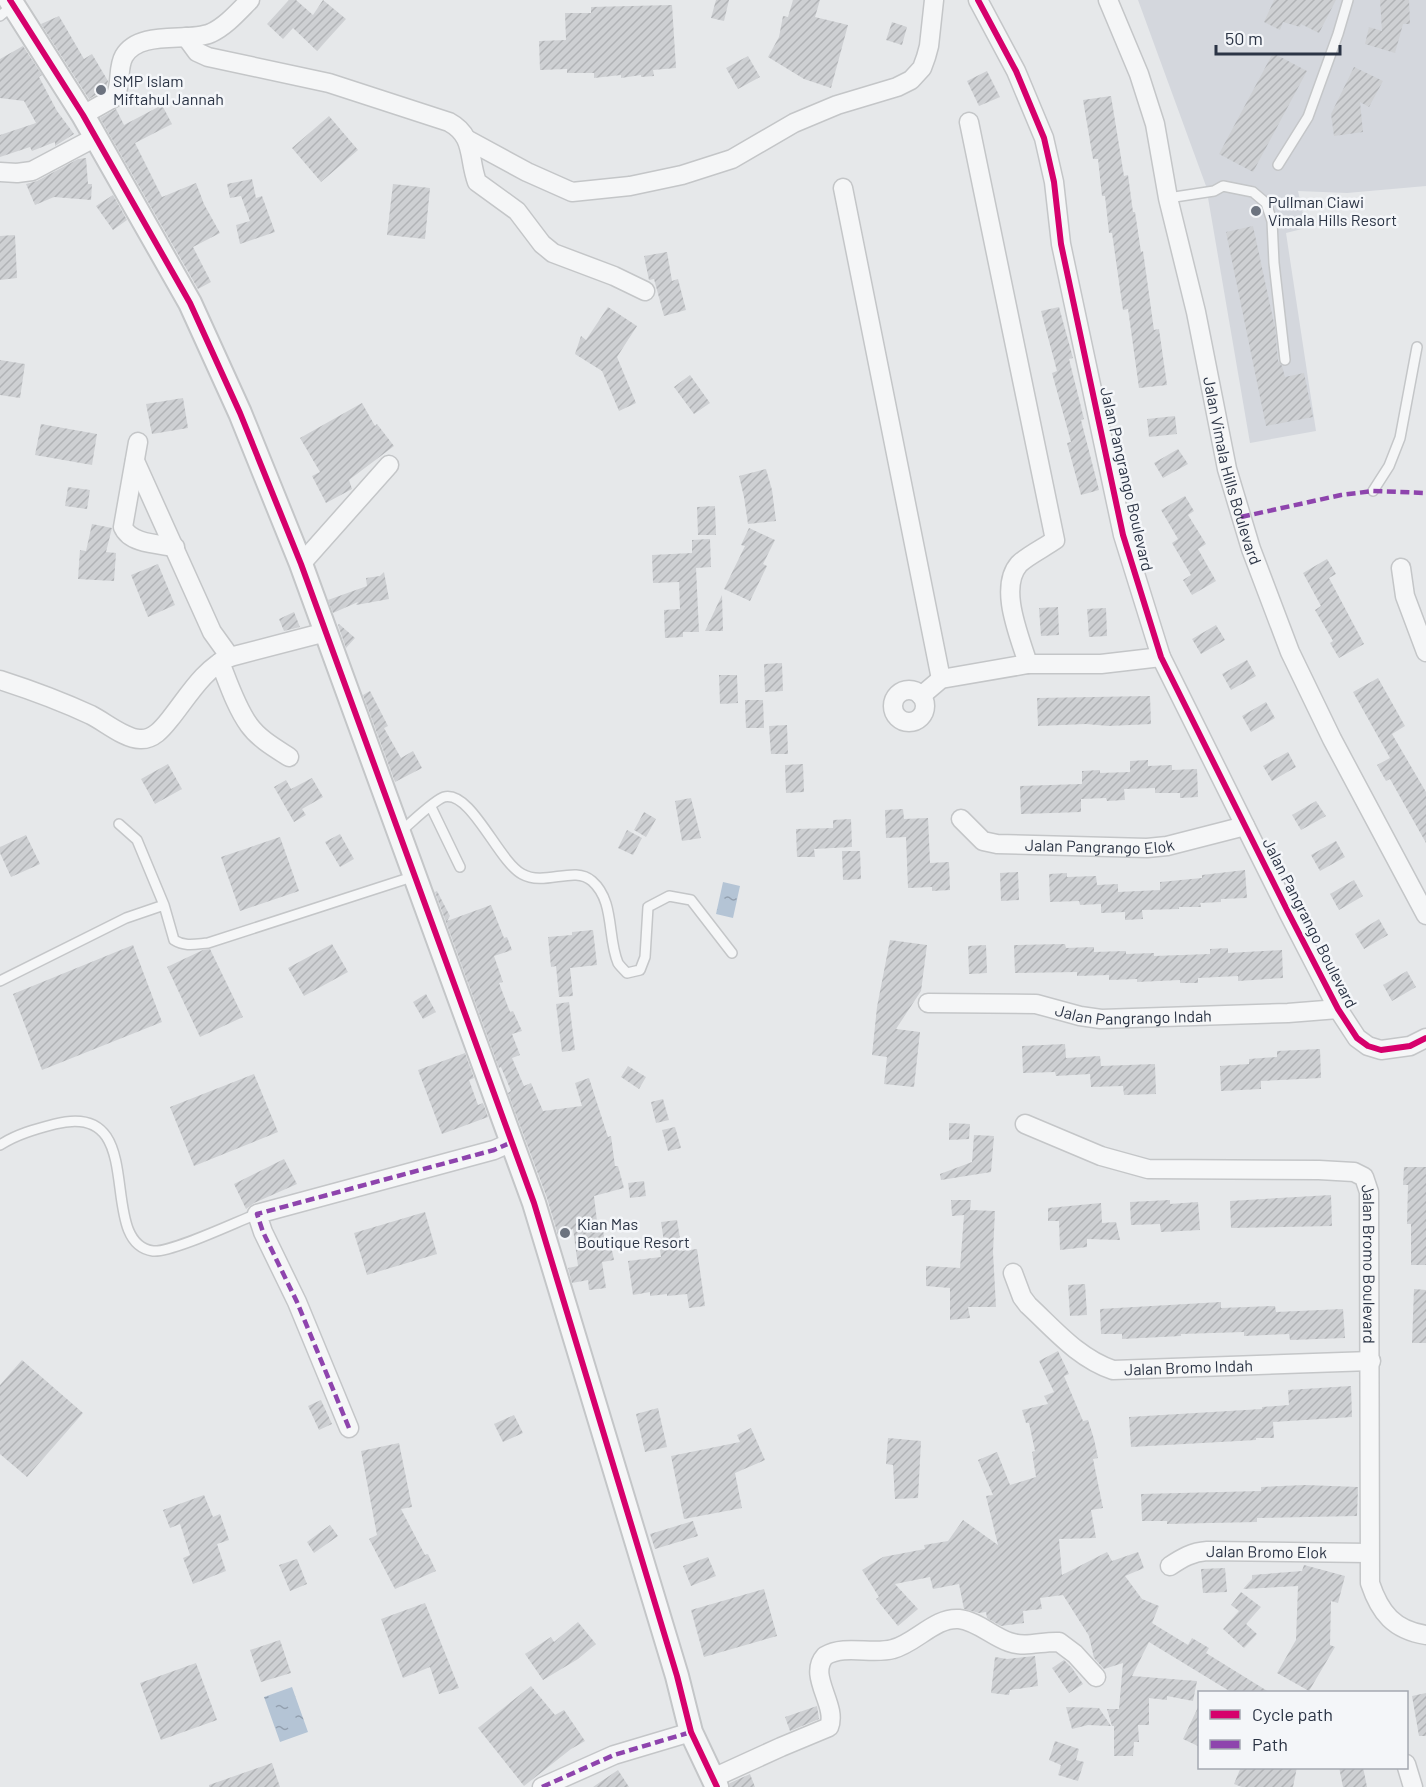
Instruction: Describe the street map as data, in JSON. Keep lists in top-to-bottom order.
{
  "streets": {
    "street": [
      "Jalan Vimala Hills Boulevard",
      "Jalan Pangrango Boulevard",
      "Jalan Pangrango Elok",
      "Jalan Pangrango Indah",
      "Jalan Bromo Boulevard",
      "Jalan Bromo Indah",
      "Jalan Bromo Elok"
    ]
  },
  "crossings": [
    ["Jalan Pangrango Boulevard", "Jalan Pangrango Elok"],
    ["Jalan Pangrango Boulevard", "Jalan Pangrango Indah"],
    ["Jalan Bromo Boulevard", "Jalan Bromo Indah"],
    ["Jalan Bromo Boulevard", "Jalan Bromo Elok"]
  ],
  "places": ["SMP Islam Miftahul Jannah", "Pullman Ciawi Vimala Hills Resort", "Kian Mas Boutique Resort"],
  "legend": ["Cycle path", "Path"],
  "scale_bar": "50 m"
}
